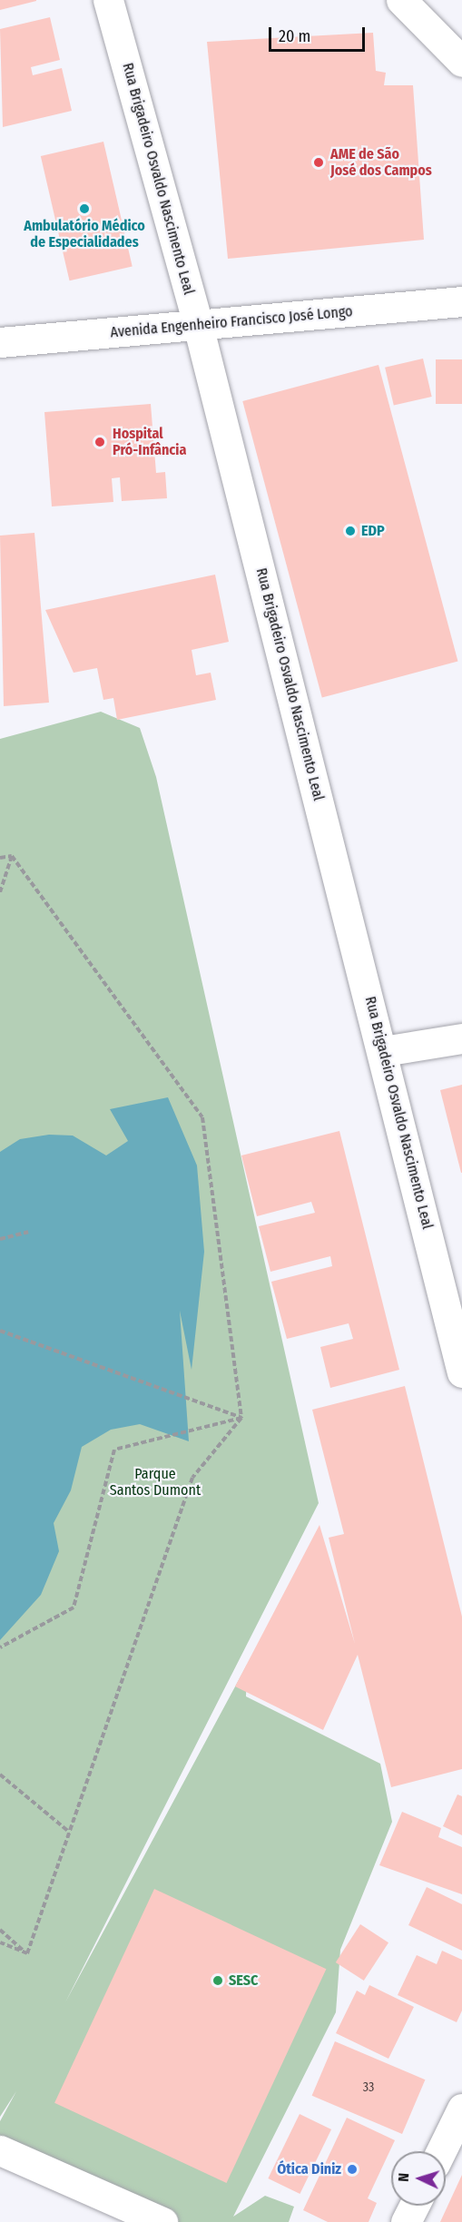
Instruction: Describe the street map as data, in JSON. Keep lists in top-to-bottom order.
{
  "streets": {
    "street": ["Rua Brigadeiro Osvaldo Nascimento Leal", "Avenida Engenheiro Francisco José Longo"]
  },
  "crossings": [
    ["Rua Brigadeiro Osvaldo Nascimento Leal", "Avenida Engenheiro Francisco José Longo"]
  ],
  "parks": ["Parque Santos Dumont"],
  "places": [
    "AME de São José dos Campos",
    "Ambulatório Médico de Especialidades",
    "Hospital Pró-Infância",
    "EDP",
    "SESC",
    "Ótica Diniz"
  ],
  "house_numbers": ["33"],
  "scale_bar": "20 m",
  "north": "left"
}
